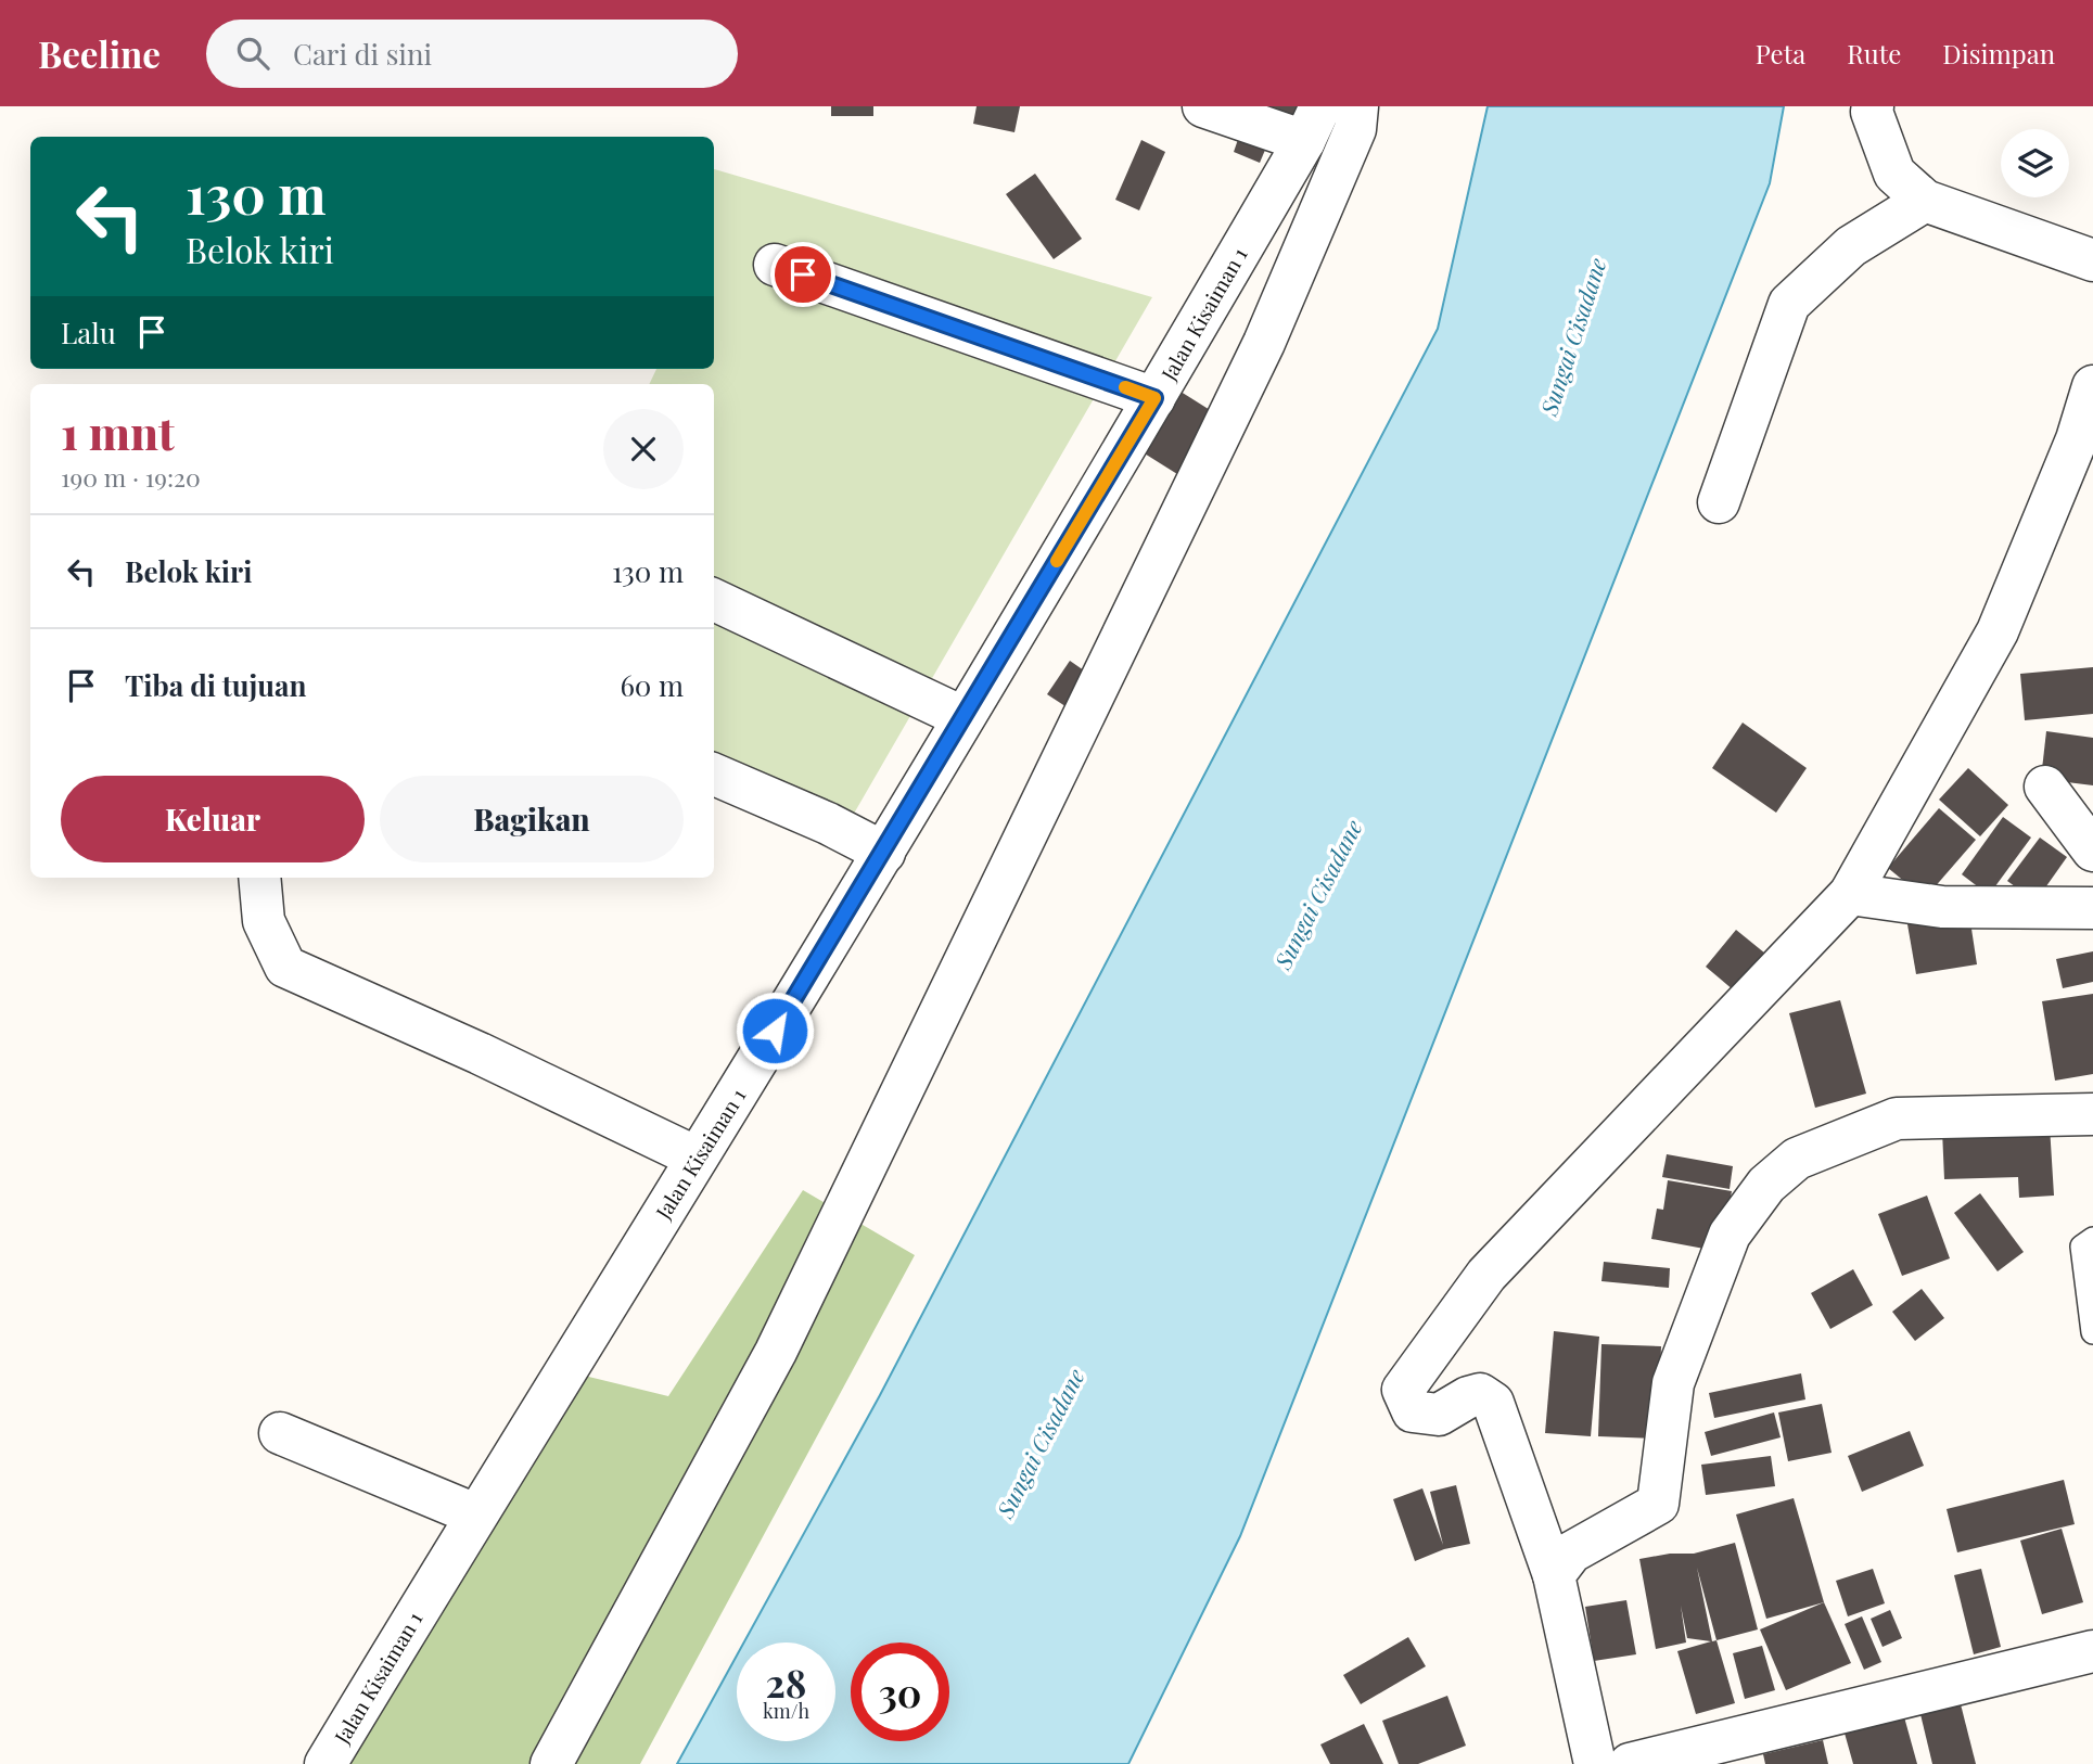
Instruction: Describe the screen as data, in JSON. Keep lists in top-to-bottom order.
{
  "streets": {
    "street": ["Jalan Kisaiman 1"]
  },
  "water": ["Sungai Cisadane"],
  "page": {
    "header": "Beeline",
    "search": "Cari di sini",
    "nav": ["Peta", "Rute", "Disimpan"],
    "turn": ["130 m", "Belok kiri"],
    "then": "Lalu",
    "heading": ["1 mnt", "190 m · 19:20"],
    "list": [
      {
        "name": "Belok kiri",
        "value": "130 m"
      },
      {
        "name": "Tiba di tujuan",
        "value": "60 m"
      }
    ],
    "buttons": ["Keluar", "Bagikan"],
    "speed": "28 km/h",
    "limit": "30"
  }
}
